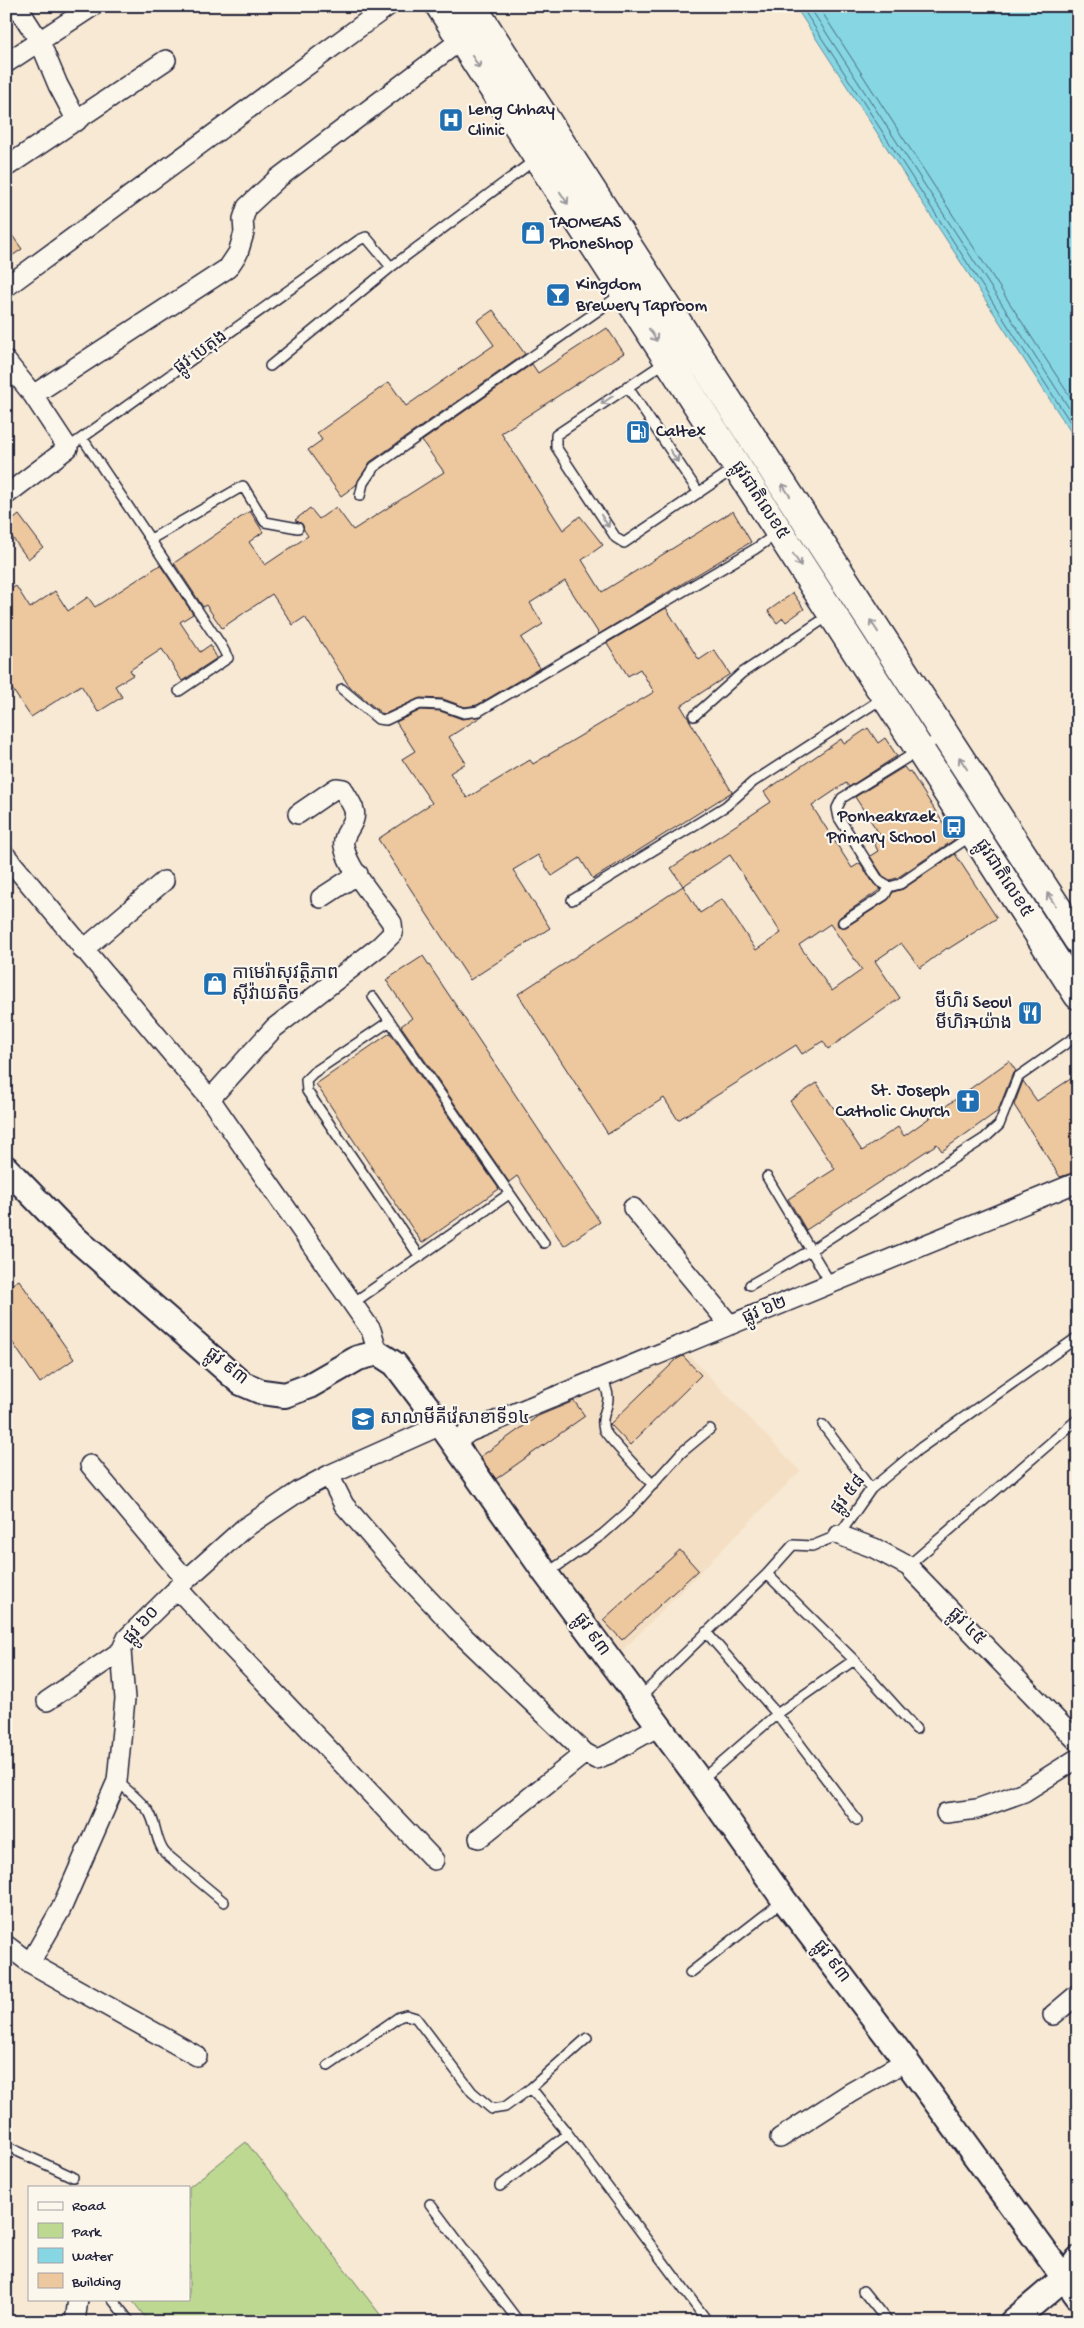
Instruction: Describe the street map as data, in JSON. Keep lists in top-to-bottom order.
{
  "streets": {
    "highway": ["ផ្លូវជាតិលេខ៥"],
    "street": [
      "ផ្លូវ បេតុង",
      "ផ្លូវ ៦២",
      "ផ្លូវ ៩៣",
      "ផ្លូវ ៦០",
      "ផ្លូវ ៤៥"
    ],
    "lane": ["ផ្លូវ ៥៨"]
  },
  "crossings": [
    ["ផ្លូវ ៦២", "ផ្លូវ ៩៣"],
    ["ផ្លូវ ៦២", "ផ្លូវ ៦០"],
    ["ផ្លូវ ៩៣", "ផ្លូវ ៥៨"],
    ["ផ្លូវ ៩៣", "ផ្លូវ ៦០"],
    ["ផ្លូវ ៥៨", "ផ្លូវ ៤៥"]
  ],
  "places": {
    "hospital": ["Leng Chhay Clinic"],
    "shop": ["TAOMEAS PhoneShop", "កាមេរ៉ាសុវត្ថិភាព ស៊ីវ៉ាយតិច"],
    "bar": ["Kingdom Brewery Taproom"],
    "fuel station": ["Caltex"],
    "bus stop": ["Ponheakraek Primary School"],
    "restaurant": ["មីហិរ Seoul មីហិរ7យ៉ាង"],
    "church": ["St. Joseph Catholic Church"],
    "school or university": ["សាលាមីគីវ៉េសាខាទី១៤"]
  },
  "legend": [
    "Road",
    "Park",
    "Water",
    "Building"
  ]
}
